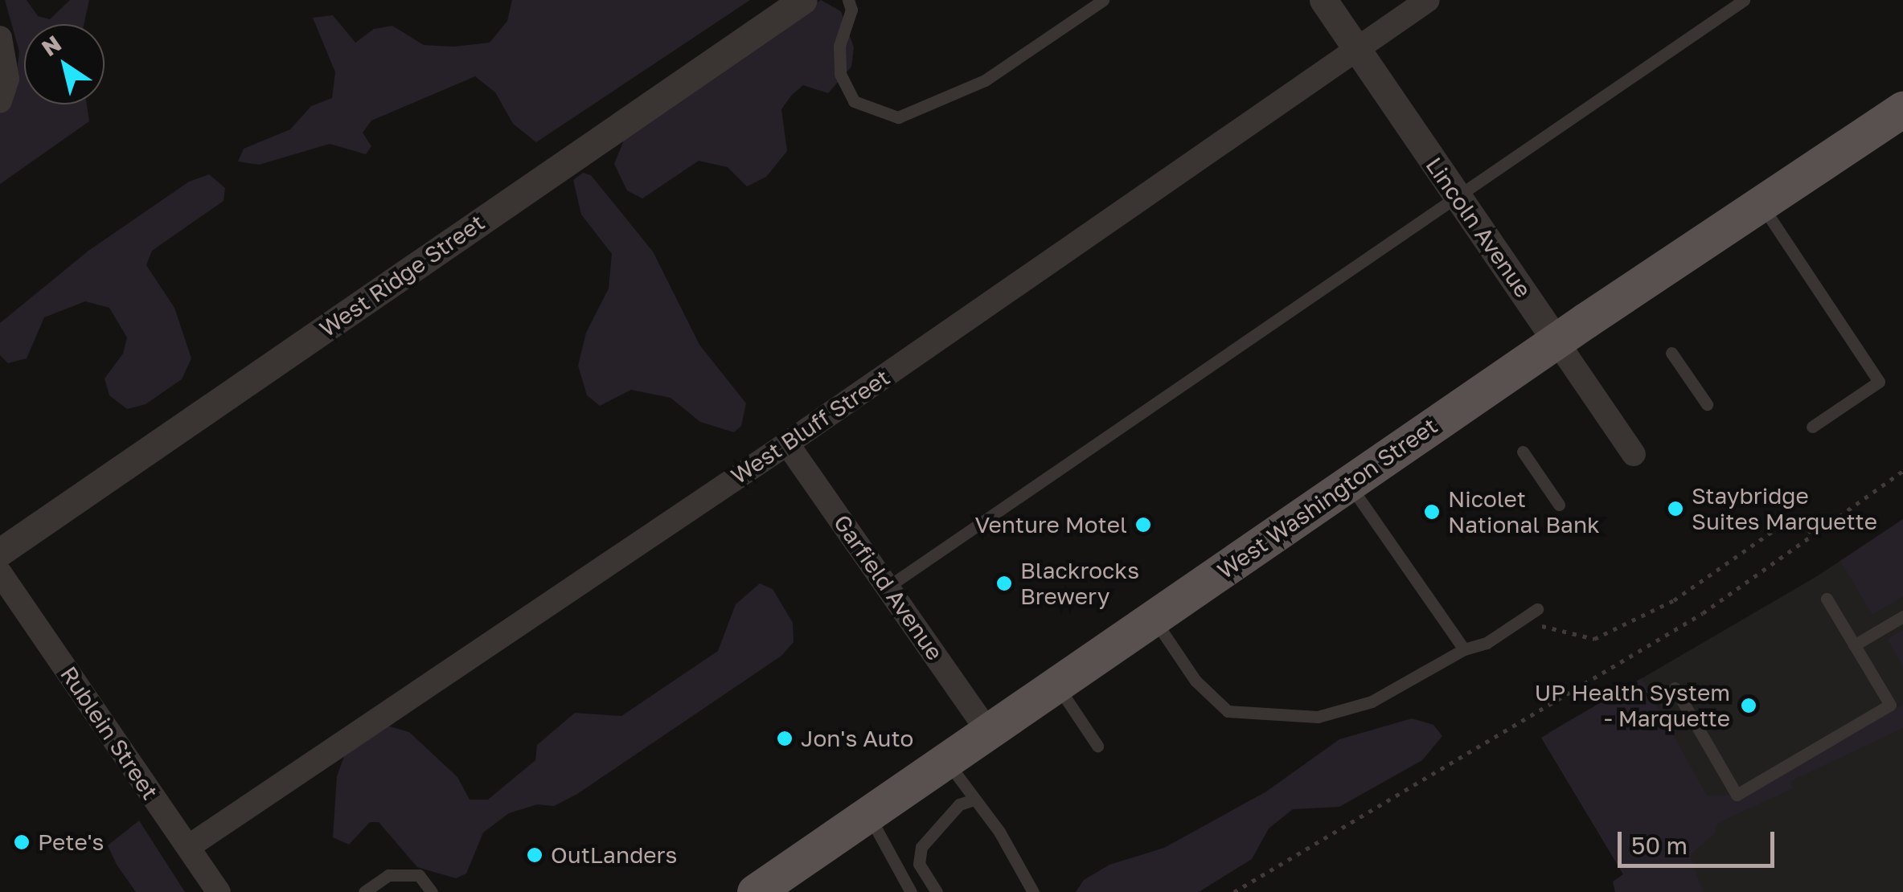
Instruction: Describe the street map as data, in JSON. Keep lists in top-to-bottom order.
{
  "streets": {
    "main road": ["West Washington Street"],
    "street": [
      "Lincoln Avenue",
      "West Ridge Street",
      "West Bluff Street",
      "Garfield Avenue",
      "Rublein Street"
    ]
  },
  "crossings": [
    ["Lincoln Avenue", "West Bluff Street"],
    ["Lincoln Avenue", "West Washington Street"],
    ["West Bluff Street", "Garfield Avenue"],
    ["West Bluff Street", "Rublein Street"],
    ["West Washington Street", "Garfield Avenue"]
  ],
  "places": [
    "Staybridge Suites Marquette",
    "Nicolet National Bank",
    "Venture Motel",
    "Blackrocks Brewery",
    "UP Health System - Marquette",
    "Jon's Auto",
    "Pete's",
    "OutLanders"
  ],
  "scale_bar": "50 m",
  "north": "top left"
}
